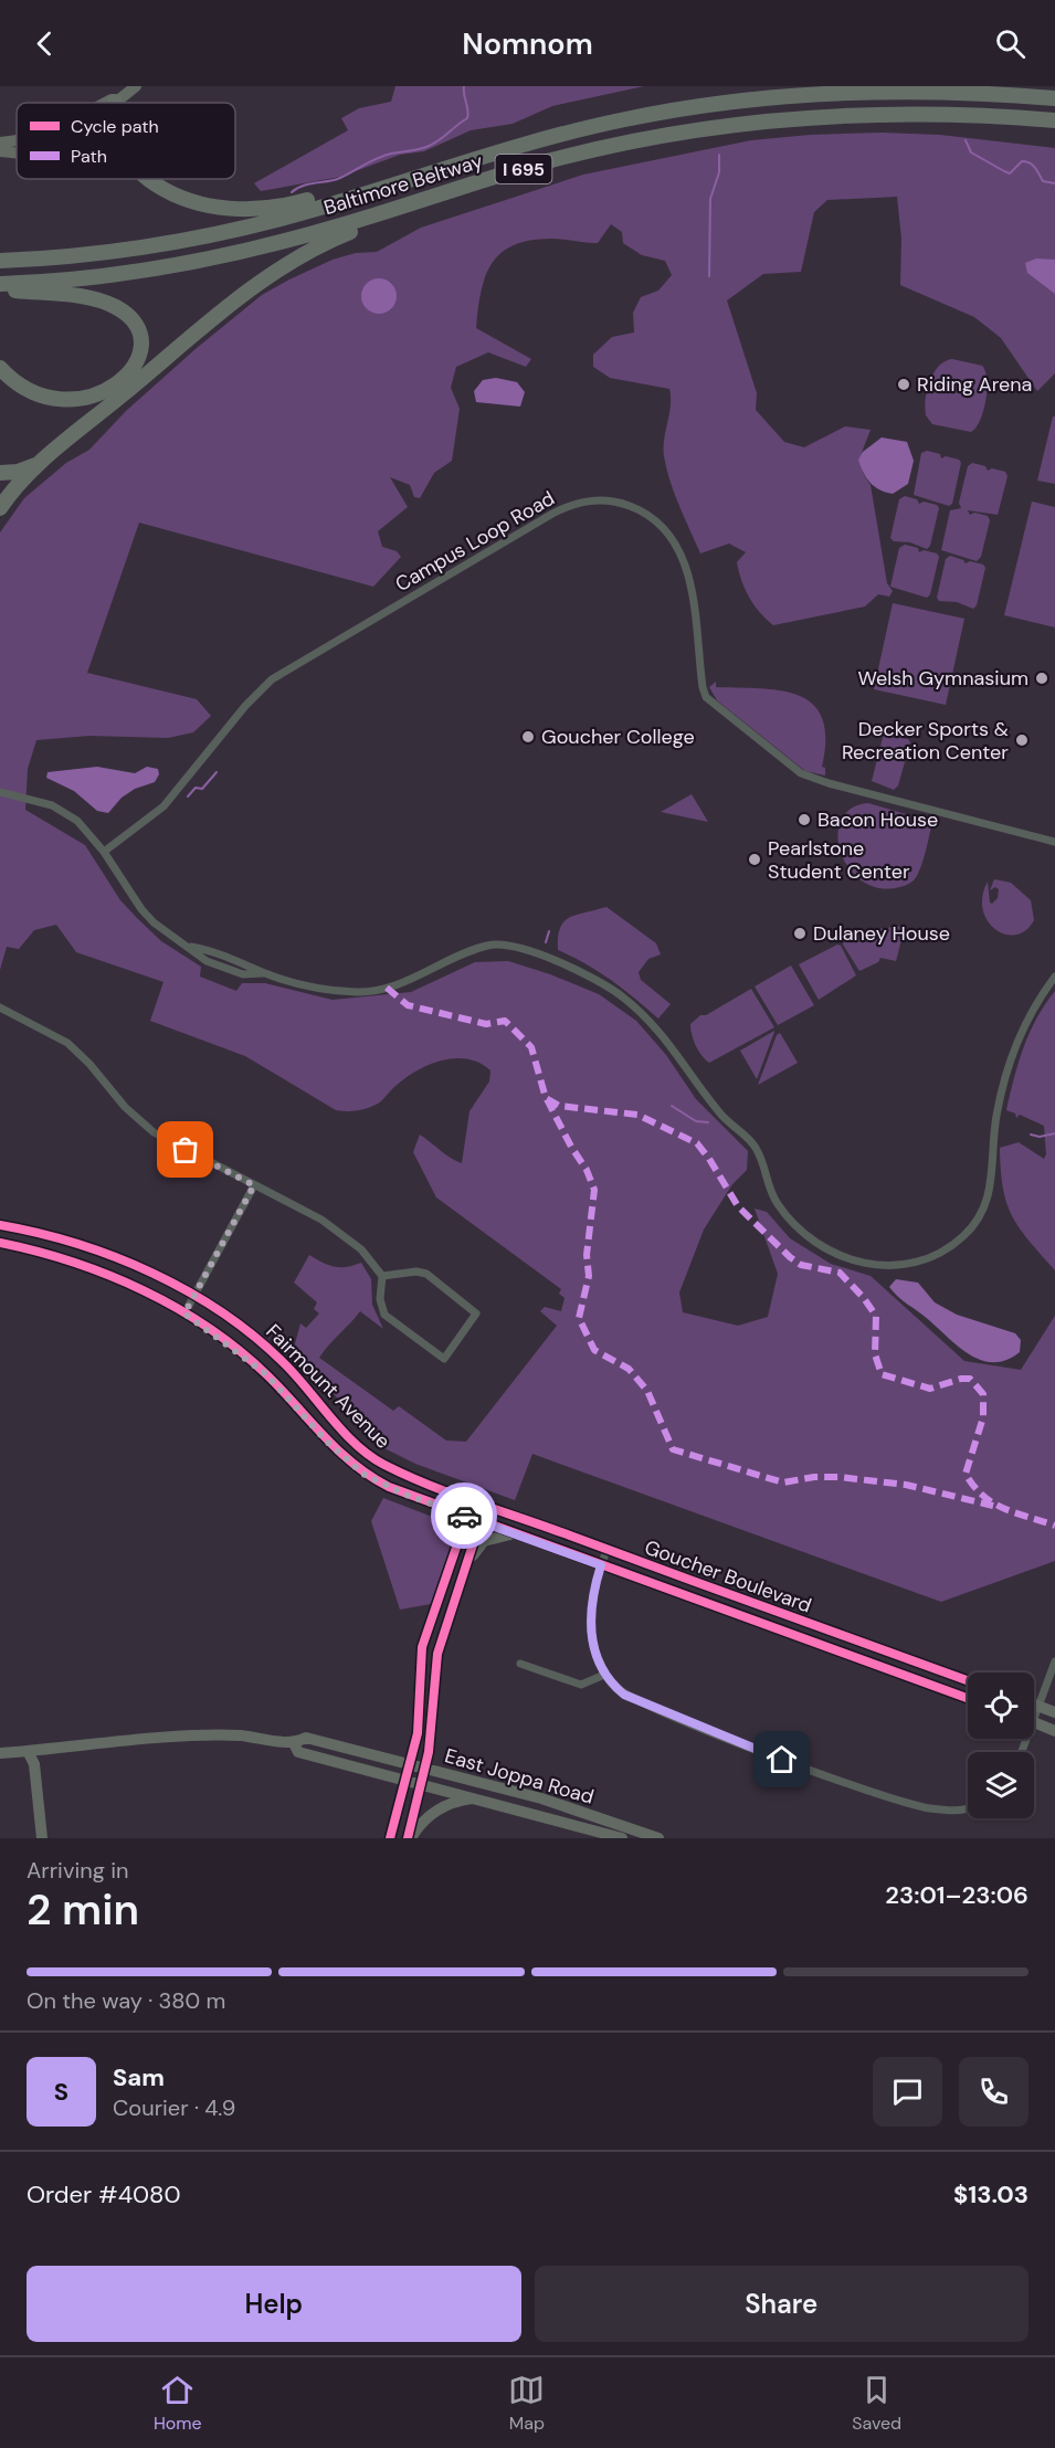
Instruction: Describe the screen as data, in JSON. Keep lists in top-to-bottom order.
{
  "streets": {
    "highway": ["I 695", "Baltimore Beltway"],
    "main road": ["Fairmount Avenue", "Goucher Boulevard", "East Joppa Road"],
    "street": ["Campus Loop Road"]
  },
  "crossings": [
    ["Fairmount Avenue", "Goucher Boulevard"],
    ["Fairmount Avenue", "East Joppa Road"]
  ],
  "places": [
    "Riding Arena",
    "Welsh Gymnasium",
    "Goucher College",
    "Decker Sports & Recreation Center",
    "Bacon House",
    "Pearlstone Student Center",
    "Dulaney House"
  ],
  "legend": ["Cycle path", "Path"],
  "page": {
    "header": "Nomnom",
    "heading": ["2 min", "Arriving in", "23:01–23:06"],
    "panel": [
      "Sam",
      "Courier · 4.9",
      "Order #4080",
      "$13.03"
    ],
    "bar": "On the way · 380 m",
    "round": "S",
    "buttons": ["Help", "Share"],
    "tabs": ["Home", "Map", "Saved"]
  }
}
